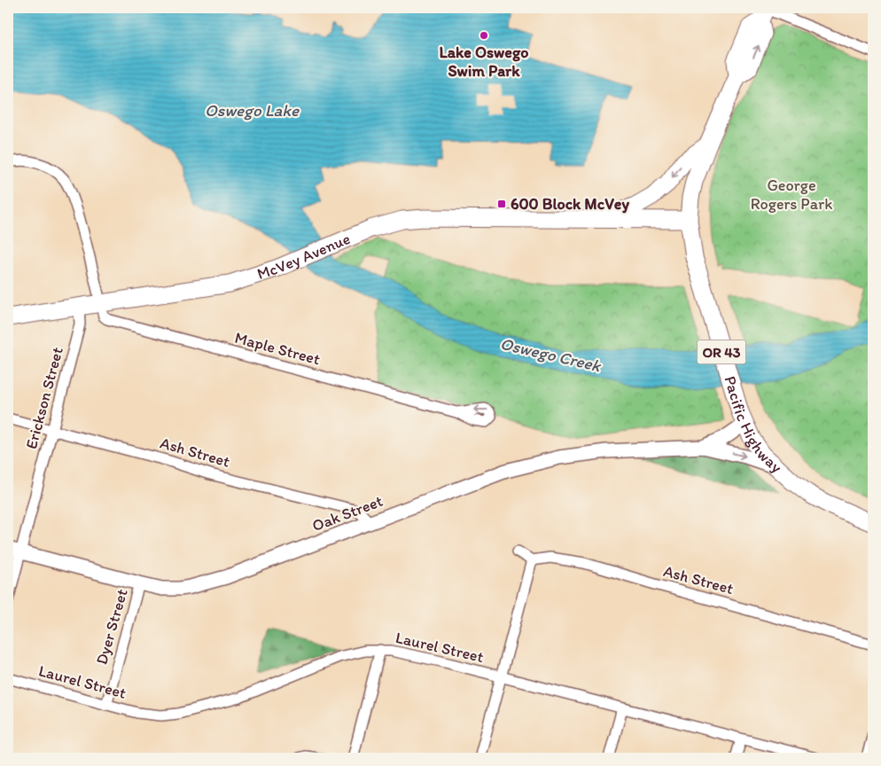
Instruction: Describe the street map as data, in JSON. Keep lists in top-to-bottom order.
{
  "streets": {
    "main road": ["McVey Avenue", "OR 43", "Pacific Highway"],
    "street": [
      "Maple Street",
      "Erickson Street",
      "Ash Street",
      "Oak Street",
      "Dyer Street",
      "Laurel Street"
    ]
  },
  "crossings": [
    ["McVey Avenue", "Maple Street"],
    ["McVey Avenue", "OR 43"],
    ["McVey Avenue", "Erickson Street"],
    ["McVey Avenue", "Pacific Highway"],
    ["OR 43", "Pacific Highway"],
    ["Erickson Street", "Ash Street"],
    ["Erickson Street", "Oak Street"],
    ["Pacific Highway", "Oak Street"],
    ["Ash Street", "Oak Street"],
    ["Oak Street", "Dyer Street"],
    ["Dyer Street", "Laurel Street"]
  ],
  "water": ["Oswego Lake", "Oswego Creek"],
  "parks": ["George Rogers Park"],
  "places": {
    "other": ["Lake Oswego Swim Park"],
    "transit": ["600 Block McVey"]
  }
}
